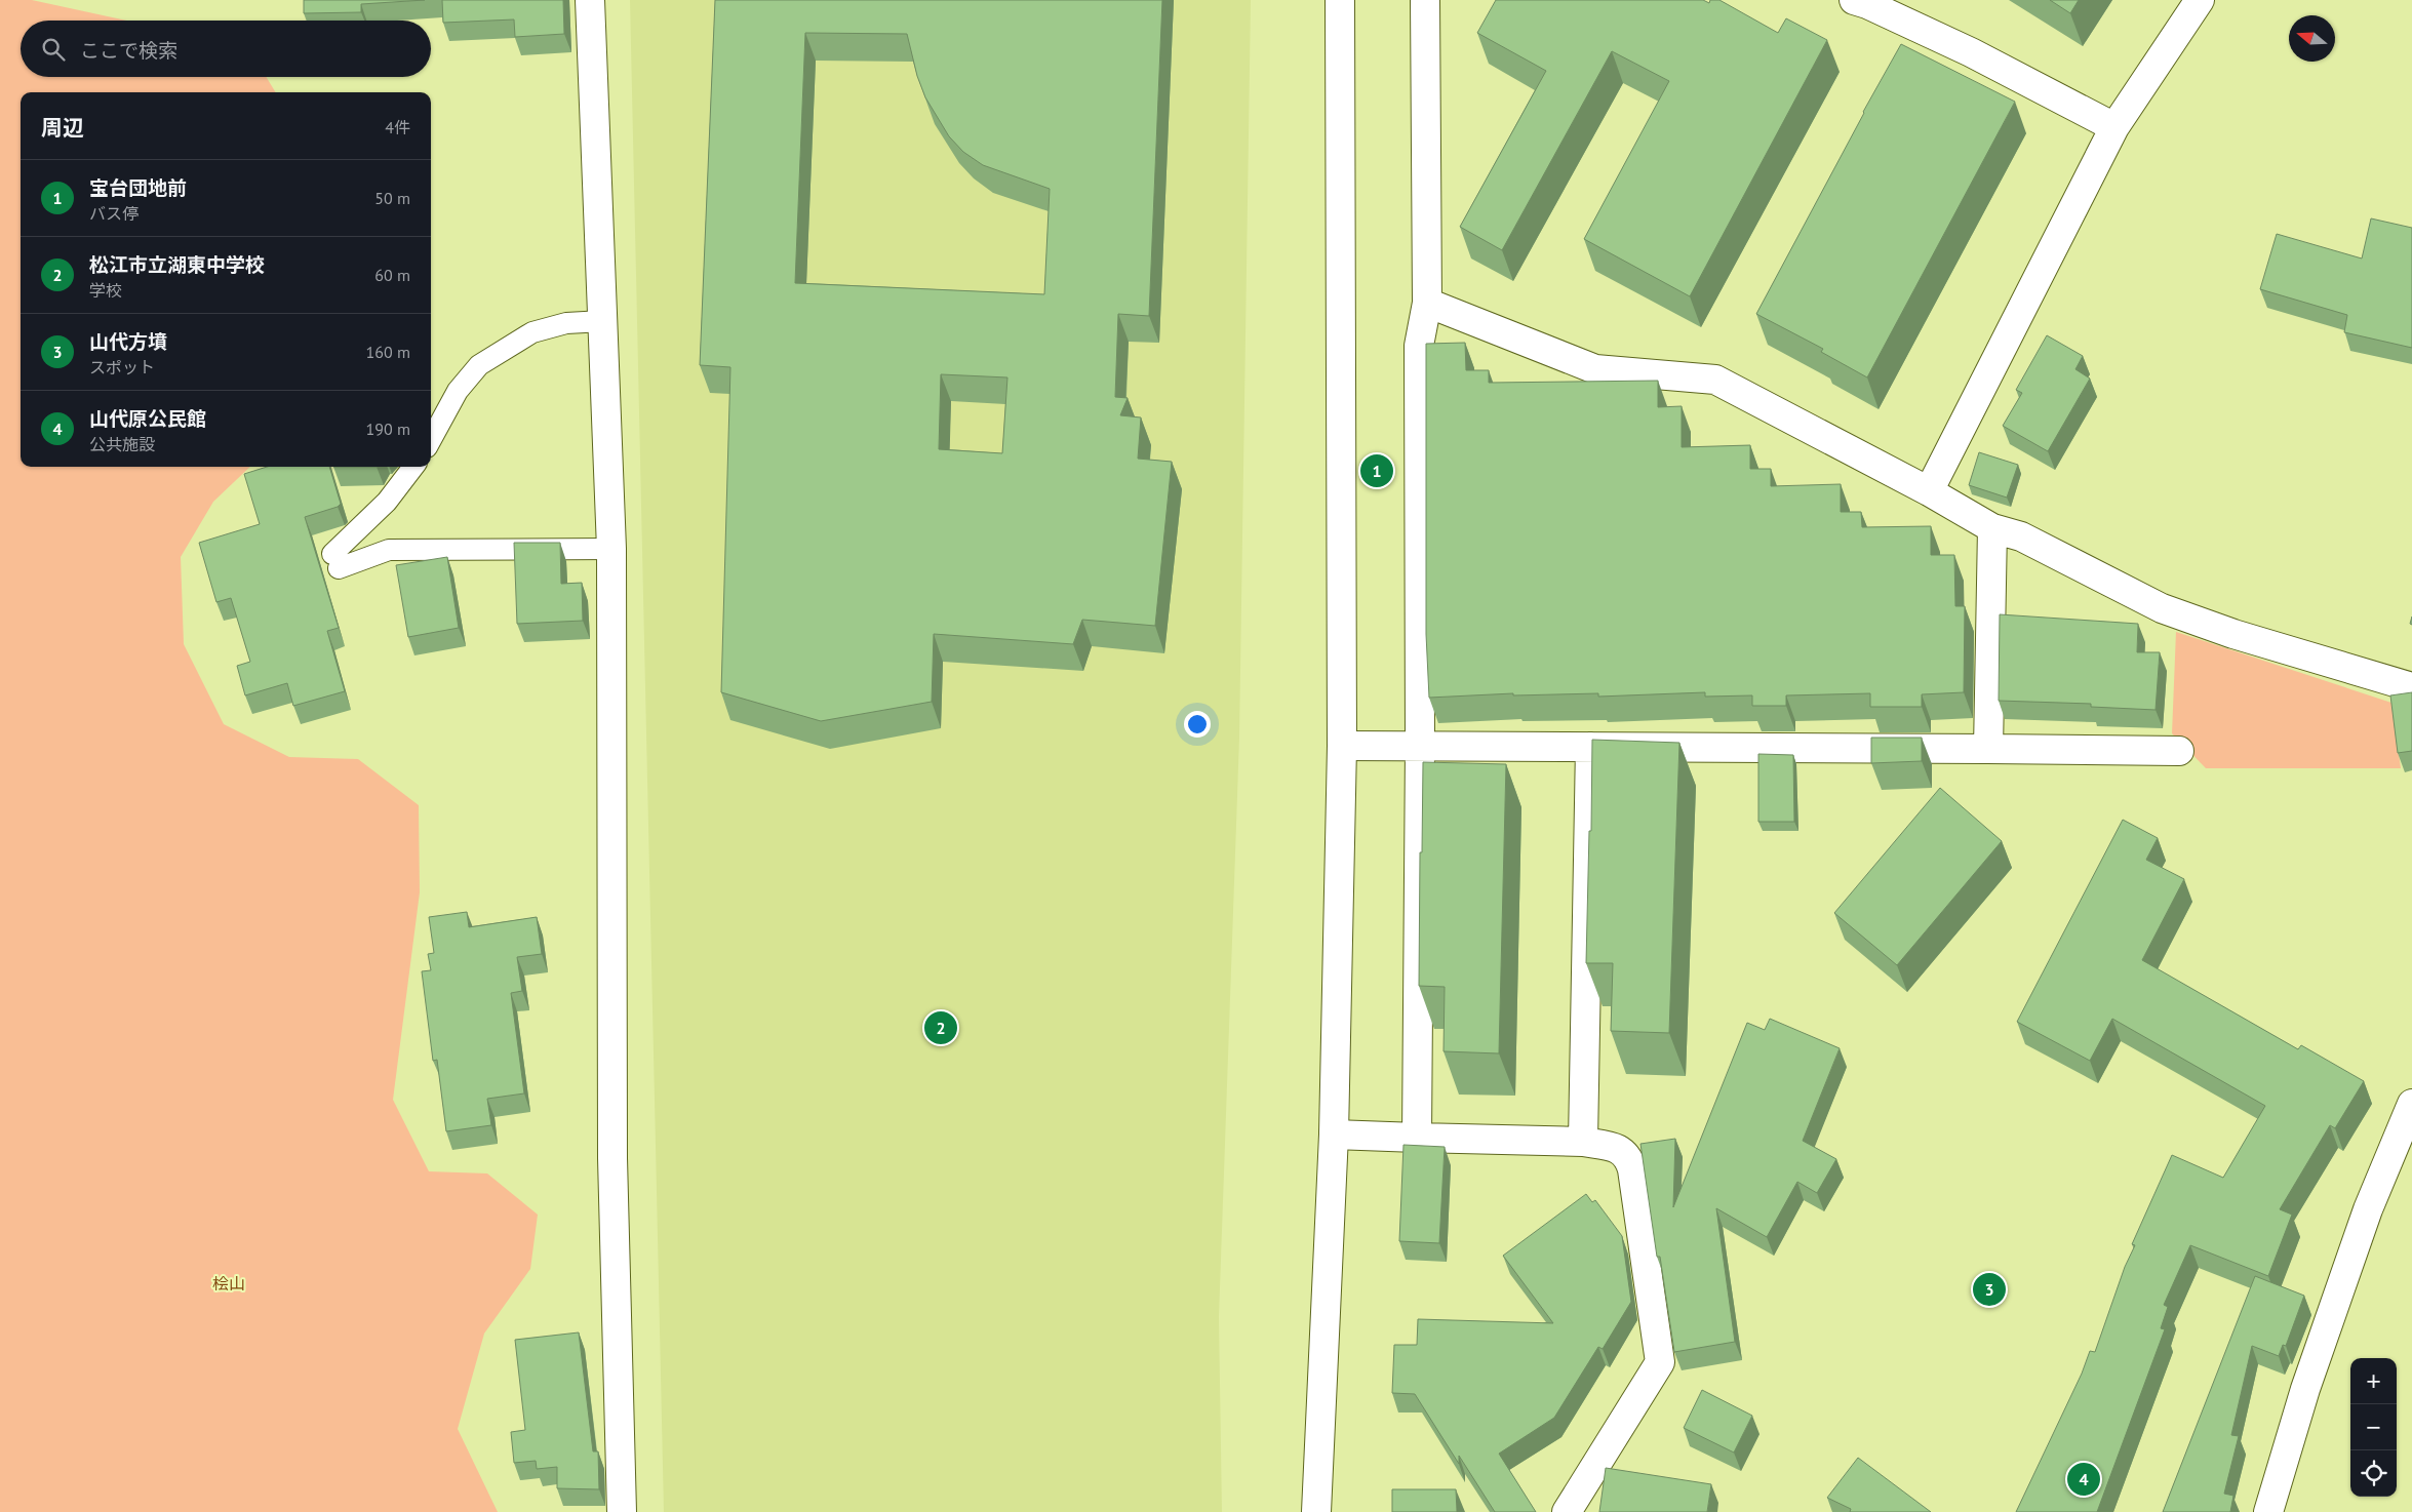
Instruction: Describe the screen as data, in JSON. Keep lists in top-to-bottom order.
{
  "parks": ["桧山"],
  "north": "left",
  "page": {
    "search": "ここで検索",
    "heading": ["周辺", "4件"],
    "list": [
      {
        "mark": "1",
        "name": "宝台団地前",
        "note": "バス停",
        "value": "50 m"
      },
      {
        "mark": "2",
        "name": "松江市立湖東中学校",
        "note": "学校",
        "value": "60 m"
      },
      {
        "mark": "3",
        "name": "山代方墳",
        "note": "スポット",
        "value": "160 m"
      },
      {
        "mark": "4",
        "name": "山代原公民館",
        "note": "公共施設",
        "value": "190 m"
      }
    ],
    "pins": [
      "1",
      "2",
      "3",
      "4"
    ],
    "map_buttons": ["+", "−"]
  }
}
